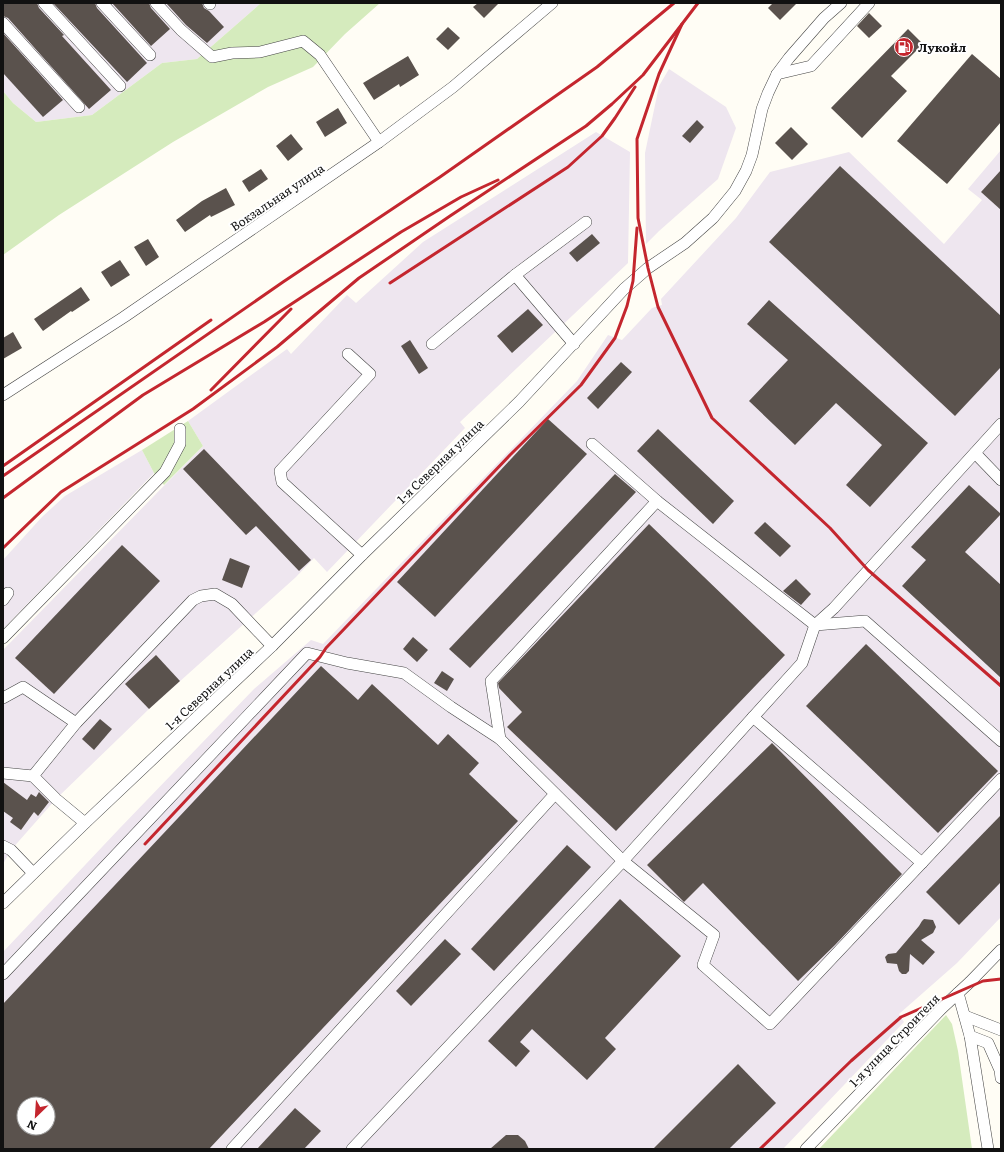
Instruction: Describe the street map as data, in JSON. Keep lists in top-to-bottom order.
{
  "streets": {
    "street": ["Вокзальная улица", "1-я Северная улица", "1-я улица Строителя"]
  },
  "places": {
    "fuel station": ["Лукойл"]
  },
  "north": "bottom left"
}
